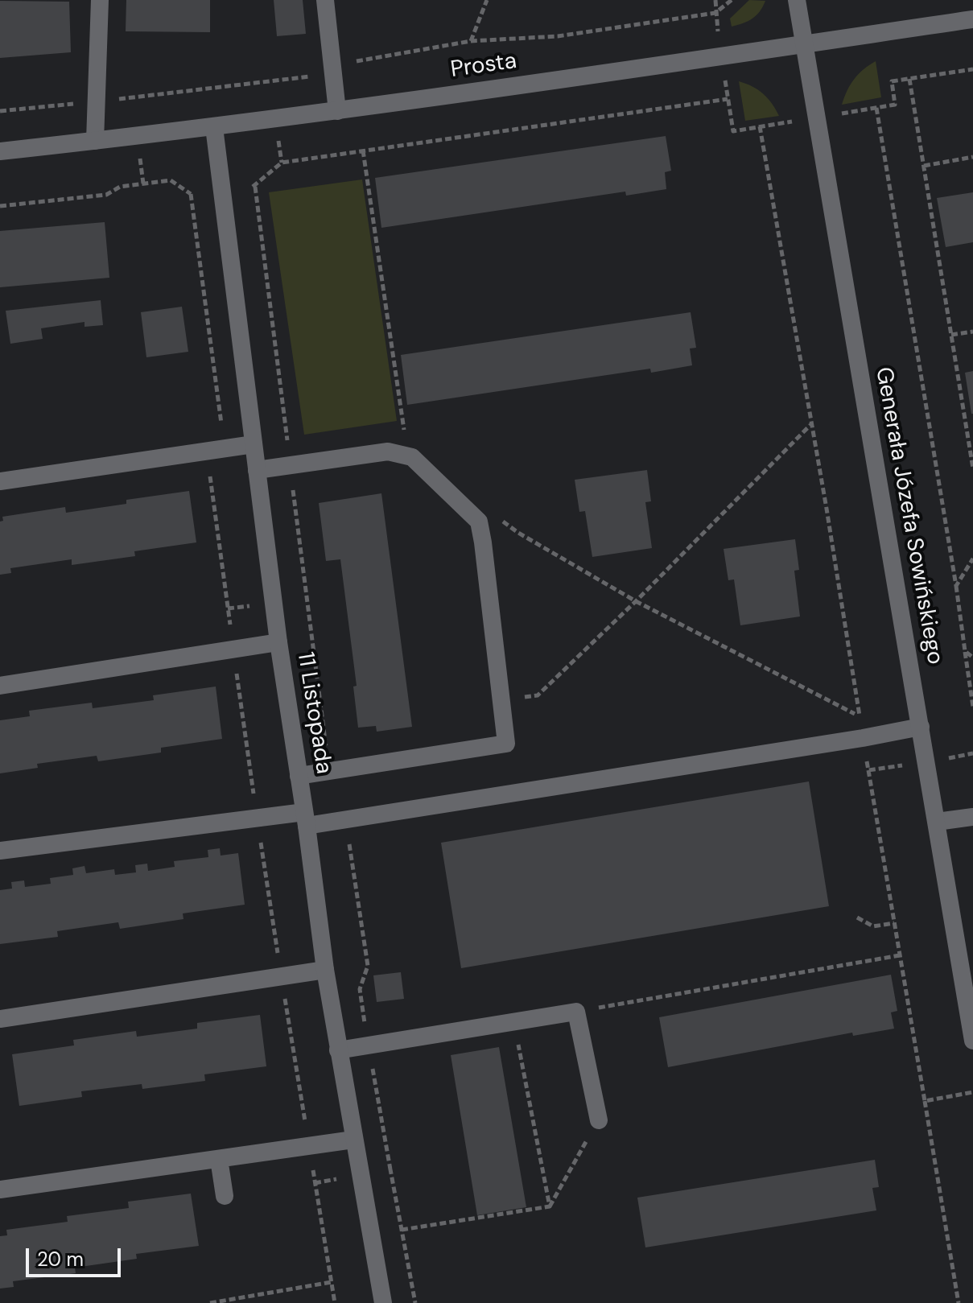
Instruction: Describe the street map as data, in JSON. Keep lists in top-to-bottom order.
{
  "streets": {
    "street": ["Prosta", "Generała Józefa Sowińskiego", "11 Listopada"]
  },
  "crossings": [
    ["Prosta", "Generała Józefa Sowińskiego"],
    ["Prosta", "11 Listopada"]
  ],
  "scale_bar": "20 m"
}
